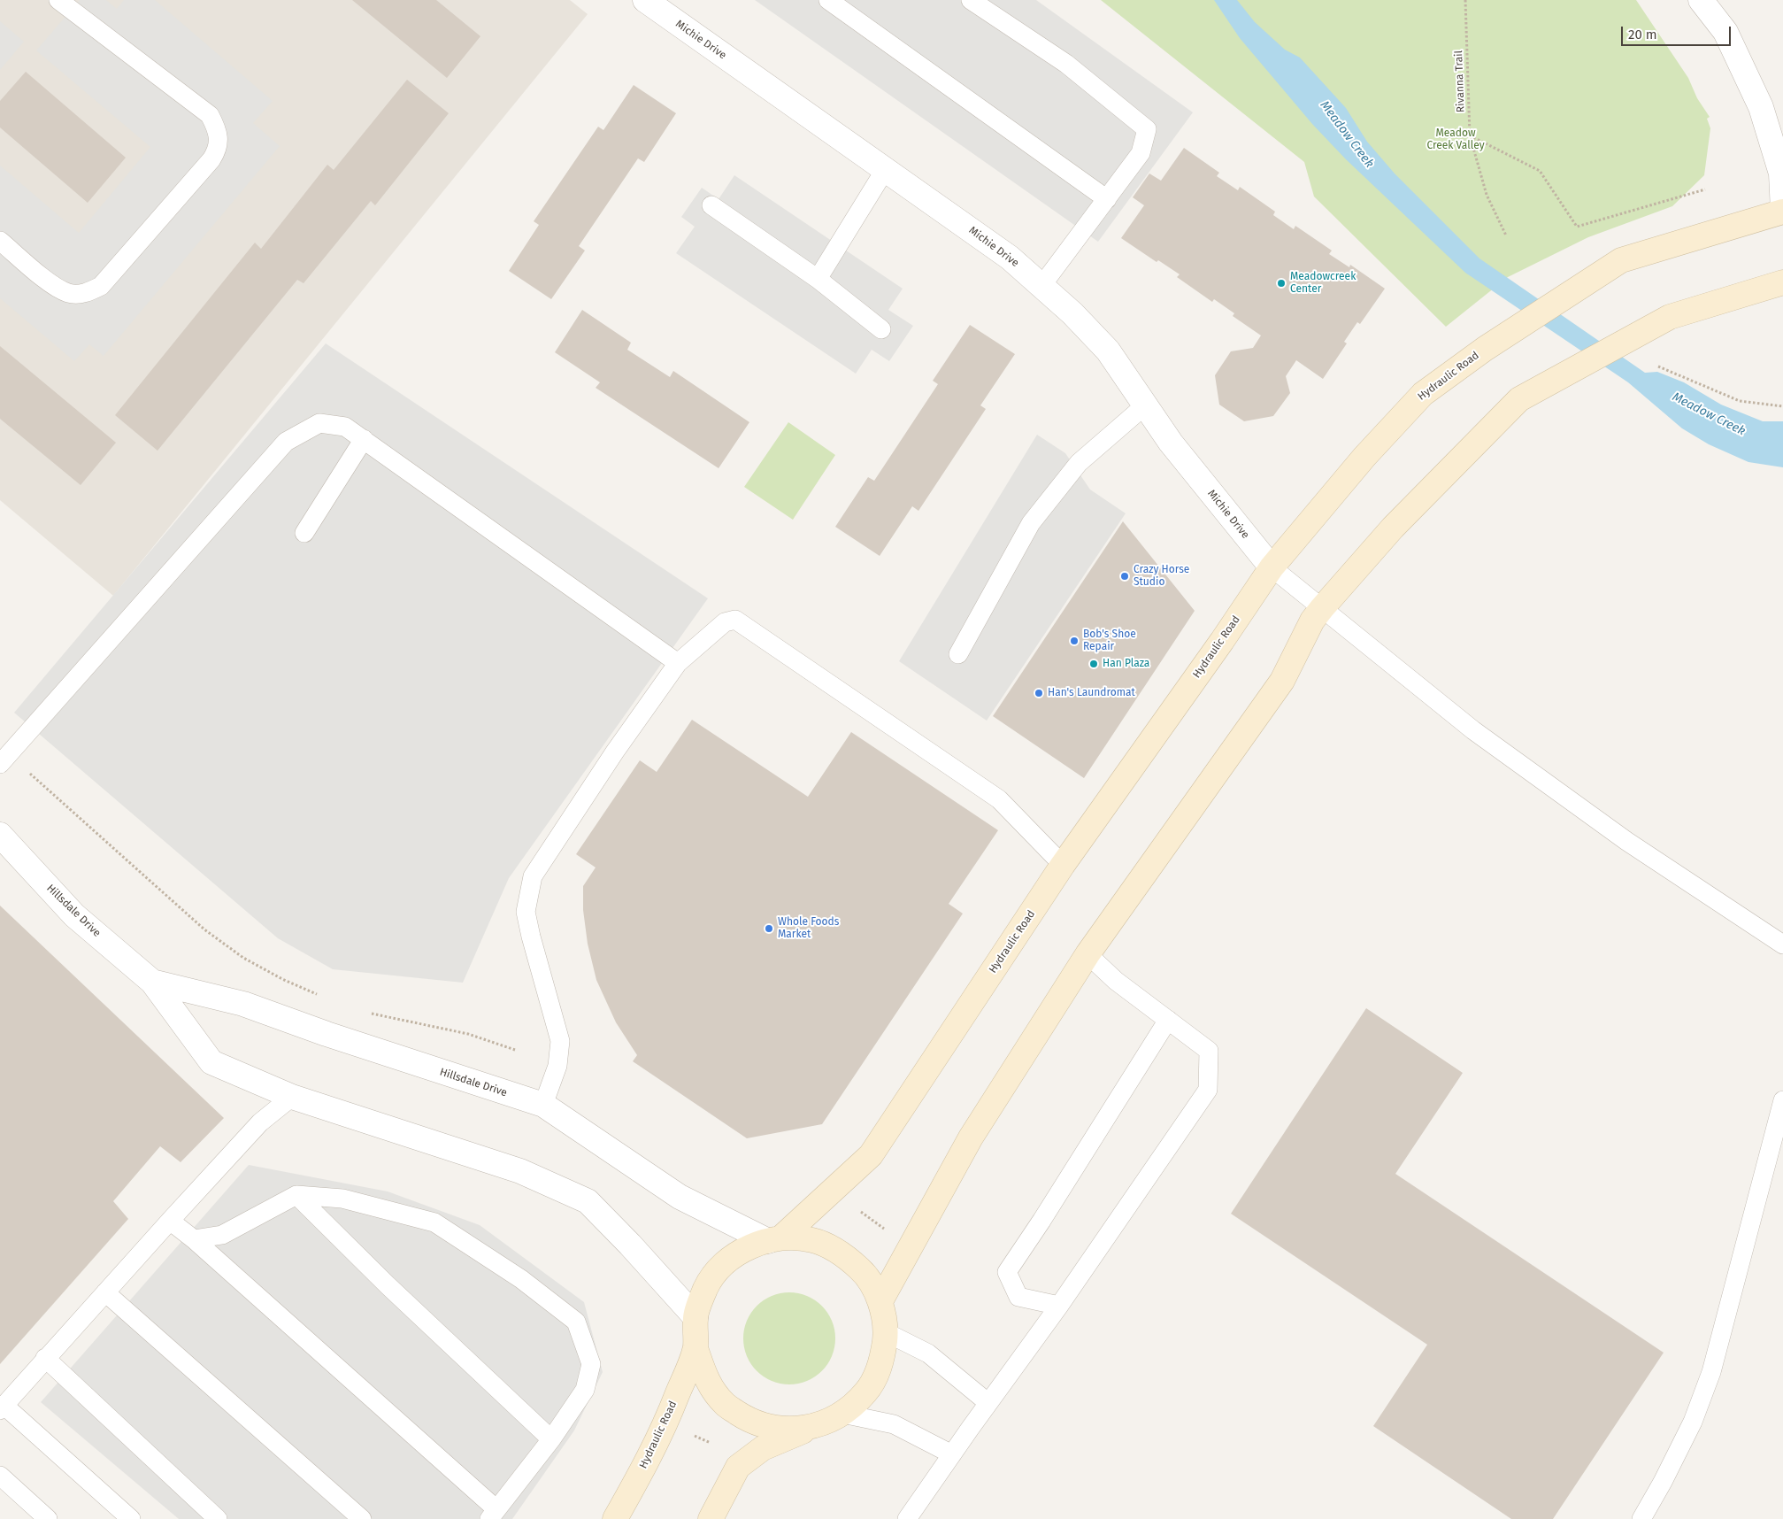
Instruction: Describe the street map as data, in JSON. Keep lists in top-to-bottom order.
{
  "streets": {
    "main road": ["Hydraulic Road"],
    "street": ["Michie Drive", "Hillsdale Drive"],
    "path": ["Rivanna Trail"]
  },
  "crossings": [
    ["Michie Drive", "Hydraulic Road"],
    ["Hydraulic Road", "Hillsdale Drive"]
  ],
  "water": ["Meadow Creek"],
  "parks": ["Meadow Creek Valley"],
  "places": [
    "Meadowcreek Center",
    "Crazy Horse Studio",
    "Bob's Shoe Repair",
    "Han Plaza",
    "Han's Laundromat",
    "Whole Foods Market"
  ],
  "scale_bar": "20 m"
}
